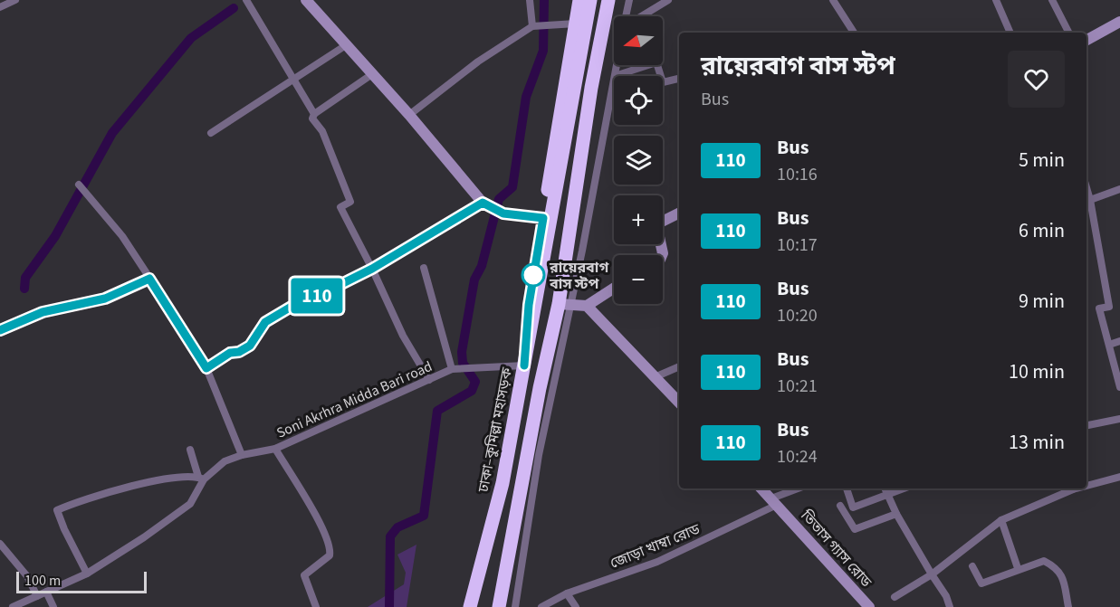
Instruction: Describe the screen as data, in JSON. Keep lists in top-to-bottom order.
{
  "streets": {
    "highway": ["ঢাকা–কুমিল্লা মহাসড়ক"],
    "street": ["Soni Akrhra Midda Bari road", "জোড়া খাম্বা রোড", "তিতাস গ্যাস রোড"]
  },
  "crossings": [
    ["Soni Akrhra Midda Bari road", "ঢাকা–কুমিল্লা মহাসড়ক"],
    ["জোড়া খাম্বা রোড", "তিতাস গ্যাস রোড"]
  ],
  "places": ["রায়েরবাগ বাস স্টপ"],
  "lines": ["bus line 110"],
  "scale_bar": "100 m",
  "north": "left",
  "page": {
    "on_map": "110",
    "map_buttons": ["+", "−"],
    "heading": ["রায়েরবাগ বাস স্টপ", "Bus"],
    "list": [
      {
        "mark": "110",
        "name": "Bus",
        "note": "10:16",
        "value": "5 min"
      },
      {
        "mark": "110",
        "name": "Bus",
        "note": "10:17",
        "value": "6 min"
      },
      {
        "mark": "110",
        "name": "Bus",
        "note": "10:20",
        "value": "9 min"
      },
      {
        "mark": "110",
        "name": "Bus",
        "note": "10:21",
        "value": "10 min"
      },
      {
        "mark": "110",
        "name": "Bus",
        "note": "10:24",
        "value": "13 min"
      }
    ],
    "scale": "100 m"
  }
}
